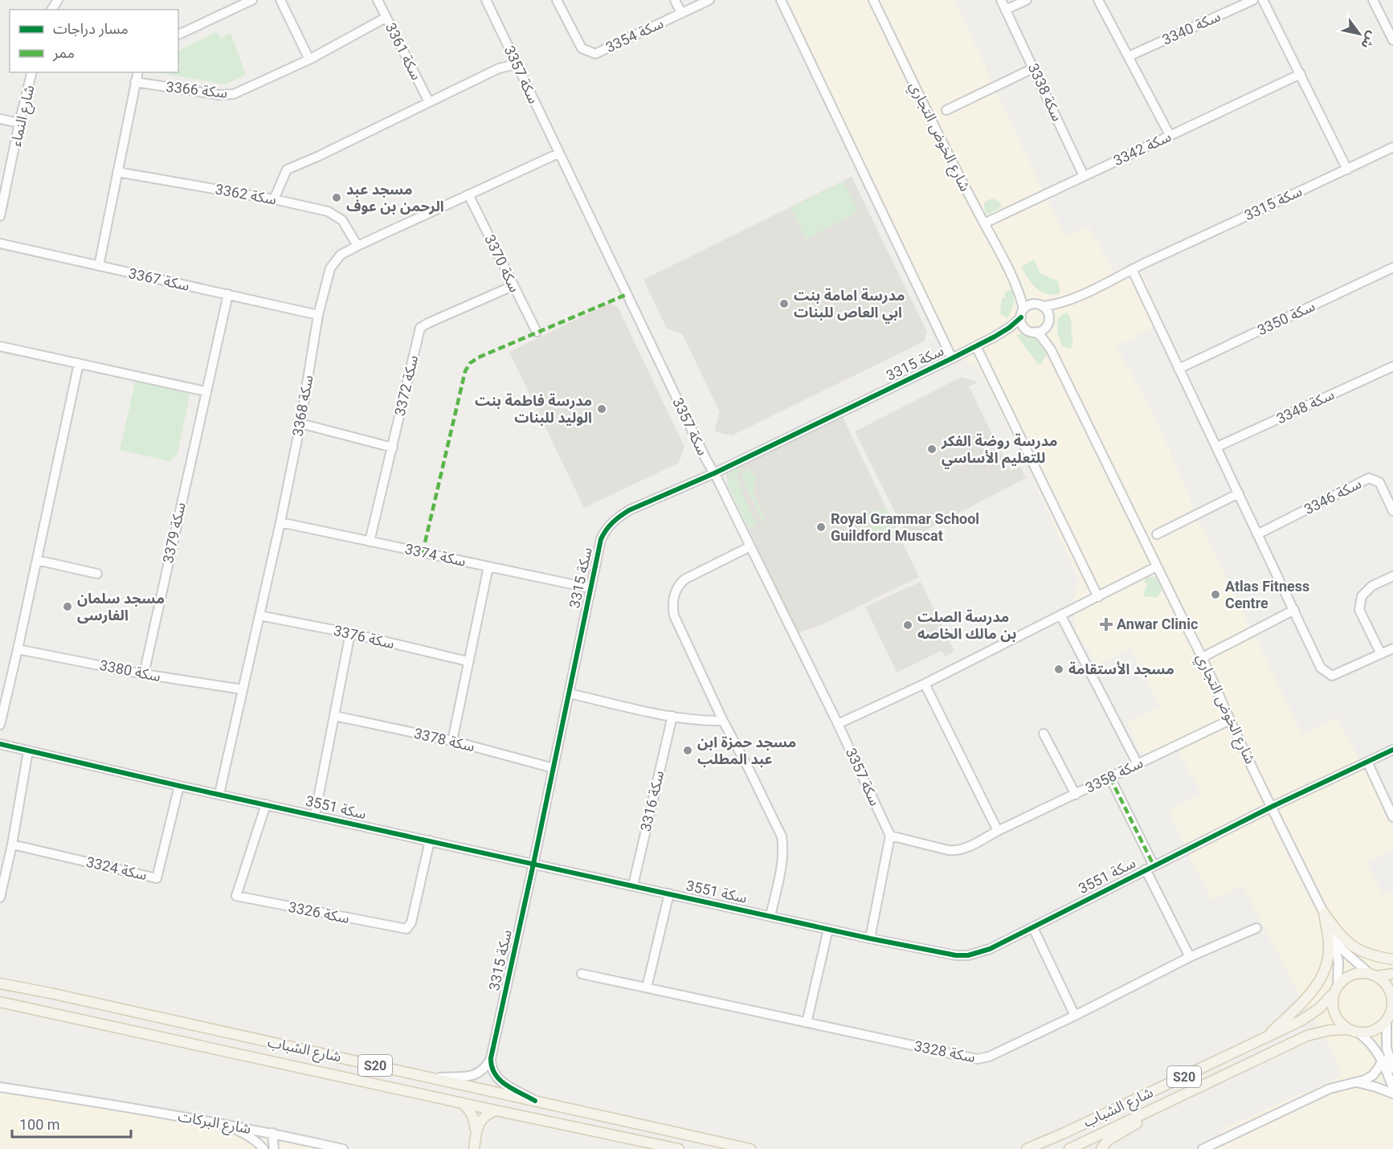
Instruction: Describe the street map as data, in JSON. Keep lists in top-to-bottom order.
{
  "streets": {
    "main road": ["شارع الشباب", "S20"],
    "street": [
      "سكة 3340",
      "سكة 3354",
      "سكة 3361",
      "سكة 3357",
      "سكة 3366",
      "سكة 3338",
      "شارع النماء",
      "شارع الخوض التجاري",
      "سكة 3342",
      "سكة 3362",
      "سكة 3315",
      "سكة 3370",
      "سكة 3367",
      "سكة 3350",
      "سكة 3372",
      "سكة 3368",
      "سكة 3348",
      "سكة 3346",
      "سكة 3379",
      "سكة 3374",
      "سكة 3376",
      "سكة 3380",
      "سكة 3378",
      "سكة 3358",
      "سكة 3316",
      "سكة 3551",
      "سكة 3324",
      "سكة 3326",
      "سكة 3328",
      "شارع البركات"
    ]
  },
  "crossings": [
    ["سكة 3361", "سكة 3366"],
    ["سكة 3357", "سكة 3315"],
    ["سكة 3357", "سكة 3368"],
    ["سكة 3357", "سكة 3358"],
    ["سكة 3338", "سكة 3342"],
    ["شارع الخوض التجاري", "سكة 3342"],
    ["شارع الخوض التجاري", "سكة 3315"],
    ["شارع الخوض التجاري", "سكة 3358"],
    ["شارع الخوض التجاري", "سكة 3551"],
    ["شارع الخوض التجاري", "شارع الشباب"],
    ["شارع الخوض التجاري", "S20"],
    ["سكة 3362", "سكة 3368"],
    ["سكة 3315", "سكة 3374"],
    ["سكة 3315", "سكة 3378"],
    ["سكة 3315", "سكة 3551"],
    ["سكة 3370", "سكة 3372"],
    ["سكة 3370", "سكة 3368"],
    ["سكة 3367", "سكة 3368"],
    ["سكة 3367", "سكة 3379"],
    ["سكة 3372", "سكة 3374"],
    ["سكة 3368", "سكة 3374"],
    ["سكة 3368", "سكة 3376"],
    ["سكة 3368", "سكة 3380"],
    ["سكة 3368", "سكة 3551"],
    ["سكة 3379", "سكة 3380"],
    ["سكة 3316", "سكة 3551"],
    ["سكة 3551", "سكة 3324"],
    ["سكة 3551", "سكة 3326"],
    ["شارع الشباب", "S20"]
  ],
  "places": {
    "other": [
      "مسجد عبد الرحمن بن عوف",
      "مدرسة امامة بنت ابي العاص للبنات",
      "مدرسة فاطمة بنت الوليد للبنات",
      "مدرسة روضة الفكر للتعليم الأساسي",
      "Royal Grammar School Guildford Muscat",
      "Atlas Fitness Centre",
      "مسجد سلمان الفارسى",
      "مدرسة الصلت بن مالك الخاصه",
      "مسجد الأستقامة",
      "مسجد حمزة ابن عبد المطلب"
    ],
    "health": ["Anwar Clinic"]
  },
  "legend": ["مسار دراجات", "ممر"],
  "scale_bar": "100 m",
  "north": "bottom right"
}
